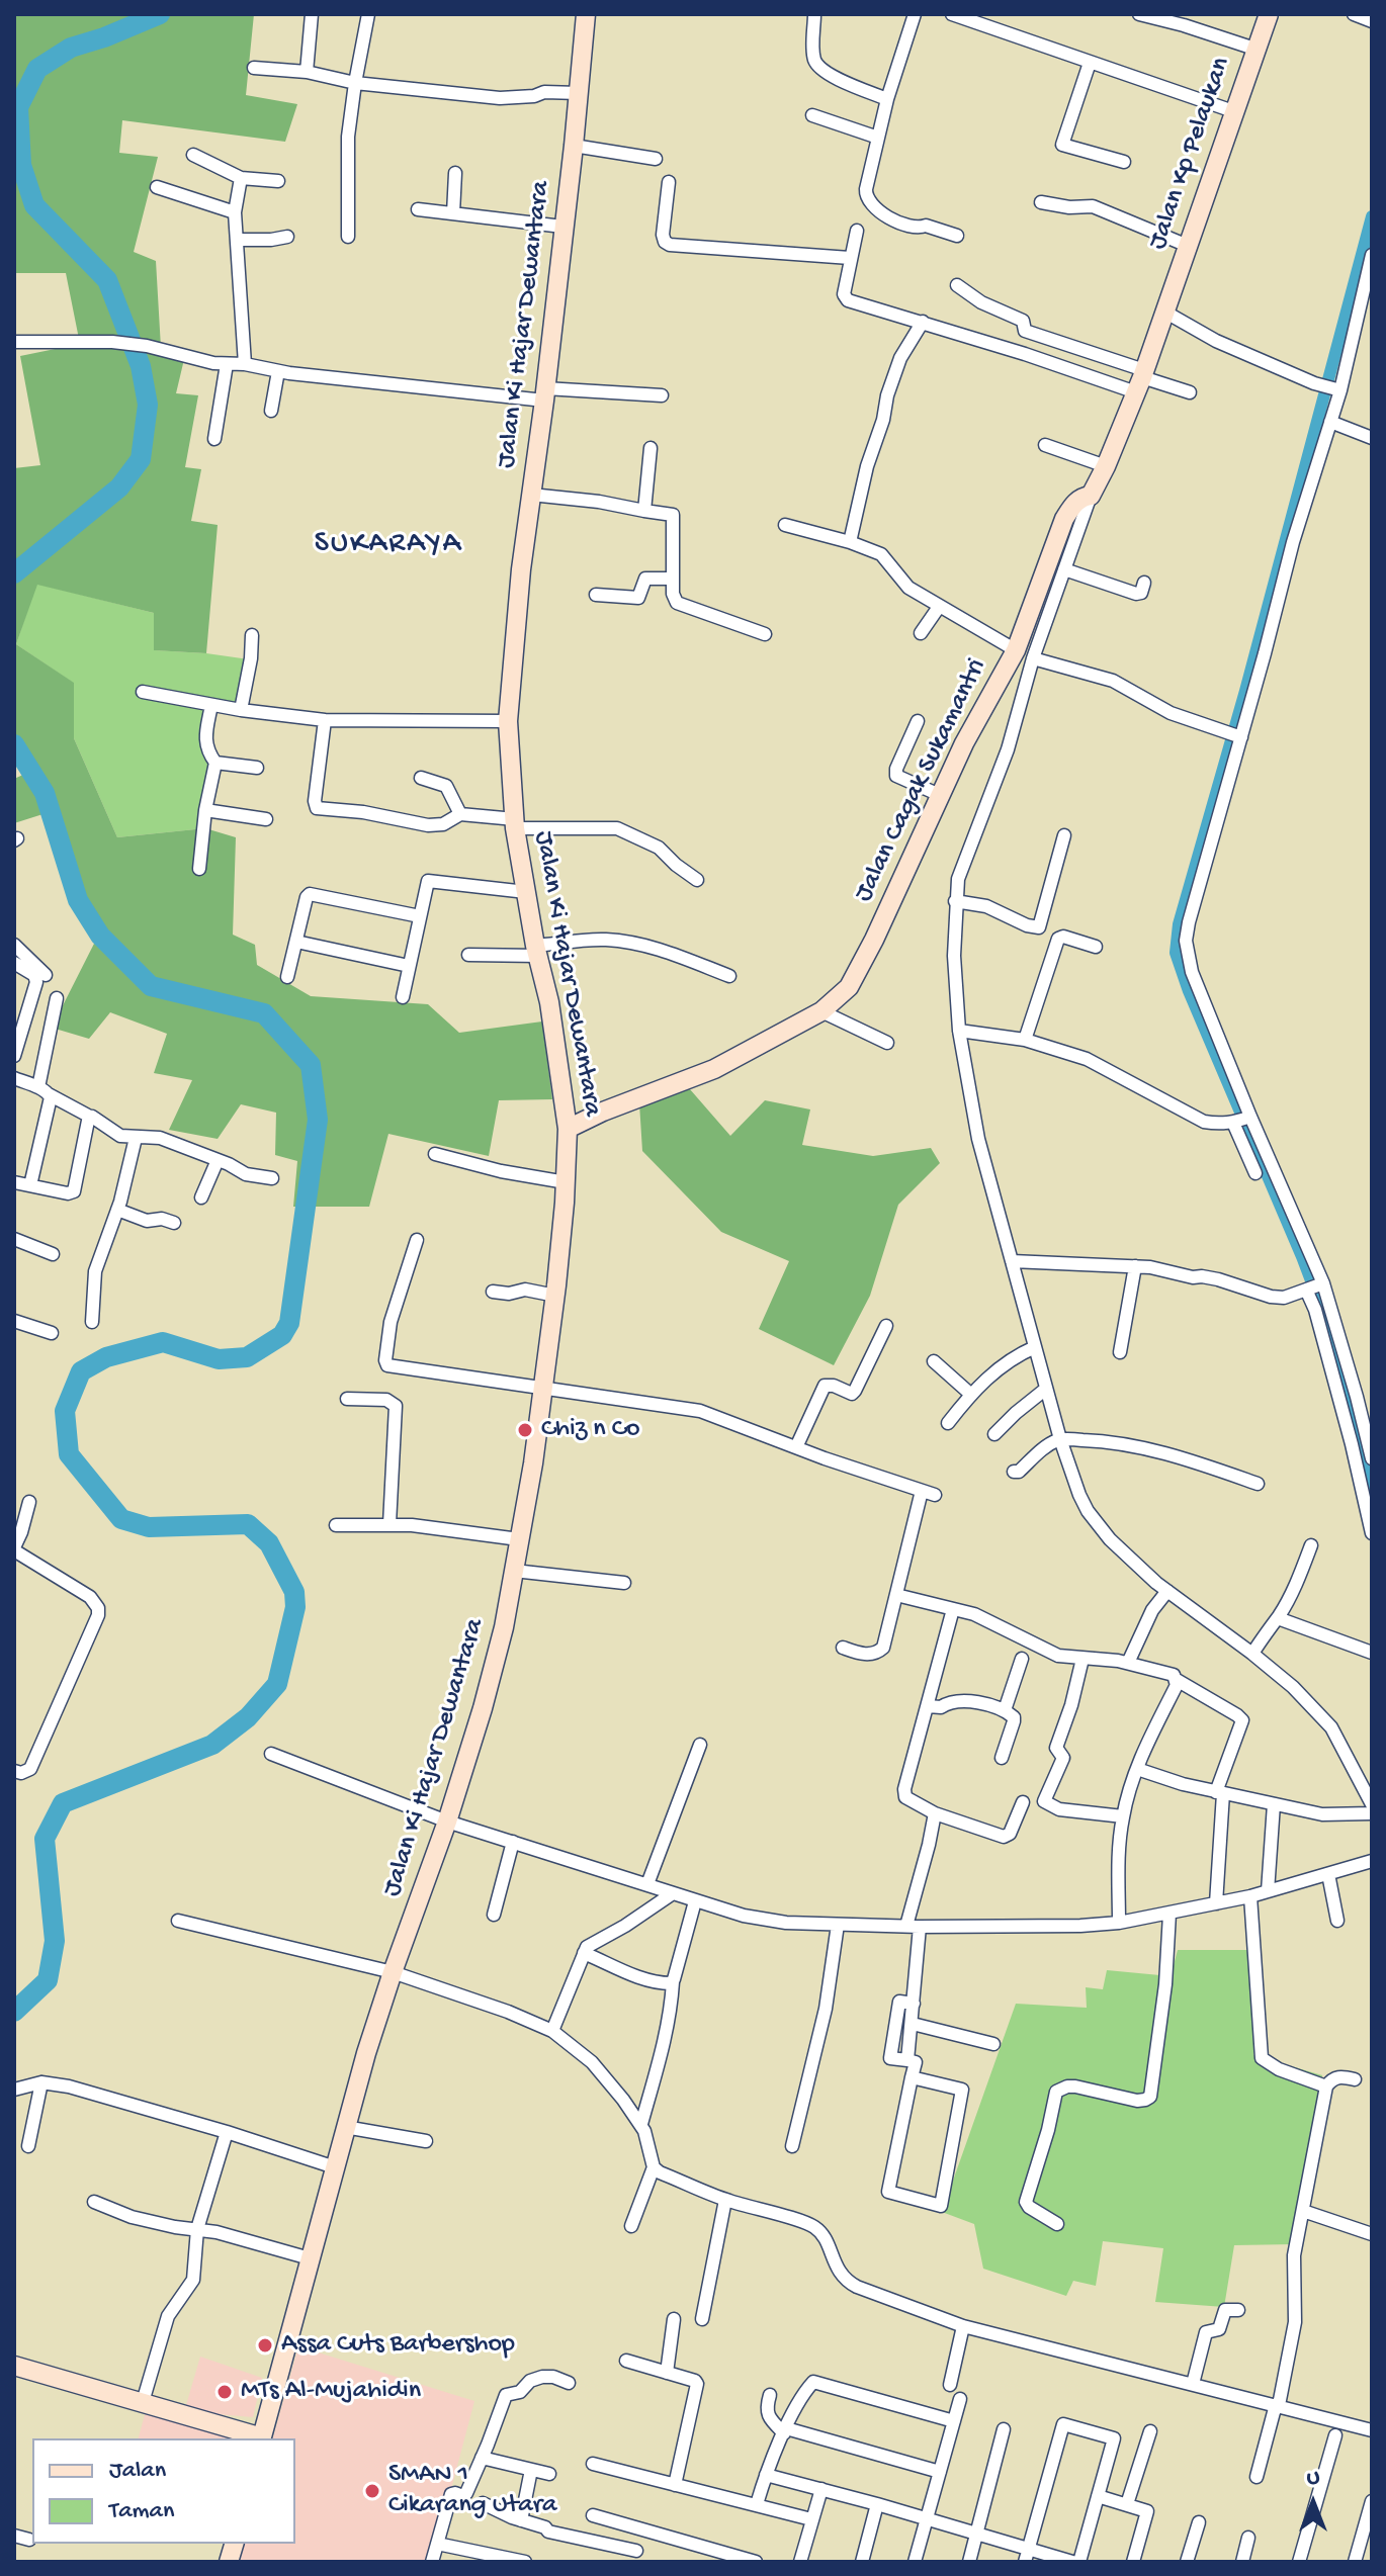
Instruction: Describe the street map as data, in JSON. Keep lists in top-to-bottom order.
{
  "streets": {
    "main road": ["Jalan Kp Pelaukan", "Jalan Ki Hajar Dewantara", "Jalan Cagak Sukamantri"]
  },
  "crossings": [
    ["Jalan Kp Pelaukan", "Jalan Cagak Sukamantri"],
    ["Jalan Ki Hajar Dewantara", "Jalan Cagak Sukamantri"]
  ],
  "districts": ["SUKARAYA"],
  "places": [
    "Chiz n Co",
    "Assa Cuts Barbershop",
    "MTs Al-Mujahidin",
    "SMAN 1 Cikarang Utara"
  ],
  "legend": ["Jalan", "Taman"],
  "north": "top"
}
